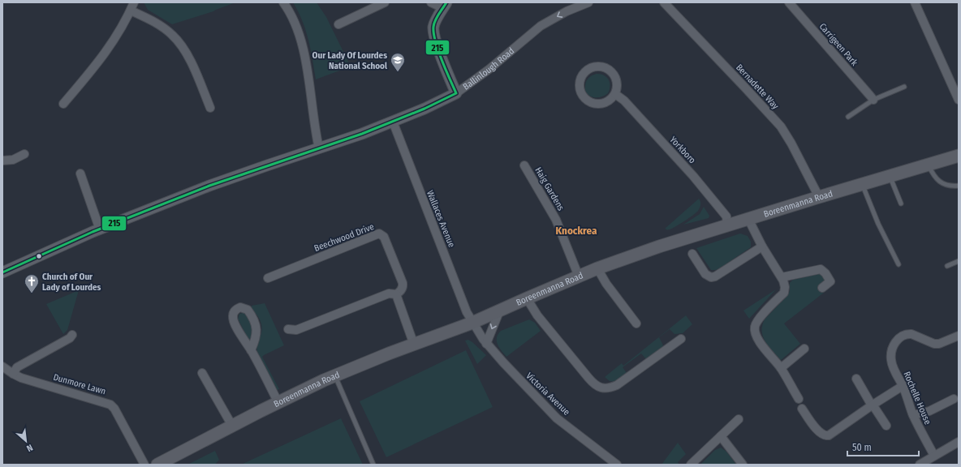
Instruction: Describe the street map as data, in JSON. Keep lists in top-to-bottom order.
{
  "streets": {
    "main road": ["Boreenmanna Road"],
    "street": [
      "Carrigeen Park",
      "Ballinlough Road",
      "Bernadette Way",
      "Yorkboro",
      "Haig Gardens",
      "Wallaces Avenue",
      "Beechwood Drive",
      "Dunmore Lawn",
      "Victoria Avenue",
      "Rochelle House"
    ]
  },
  "crossings": [
    ["Ballinlough Road", "Wallaces Avenue"],
    ["Bernadette Way", "Boreenmanna Road"],
    ["Yorkboro", "Boreenmanna Road"],
    ["Haig Gardens", "Boreenmanna Road"],
    ["Boreenmanna Road", "Wallaces Avenue"],
    ["Boreenmanna Road", "Victoria Avenue"],
    ["Wallaces Avenue", "Victoria Avenue"]
  ],
  "districts": ["Knockrea"],
  "places": {
    "school or university": ["Our Lady Of Lourdes National School"],
    "church": ["Church of Our Lady of Lourdes"]
  },
  "lines": ["transit line 215"],
  "scale_bar": "50 m",
  "north": "bottom right"
}
